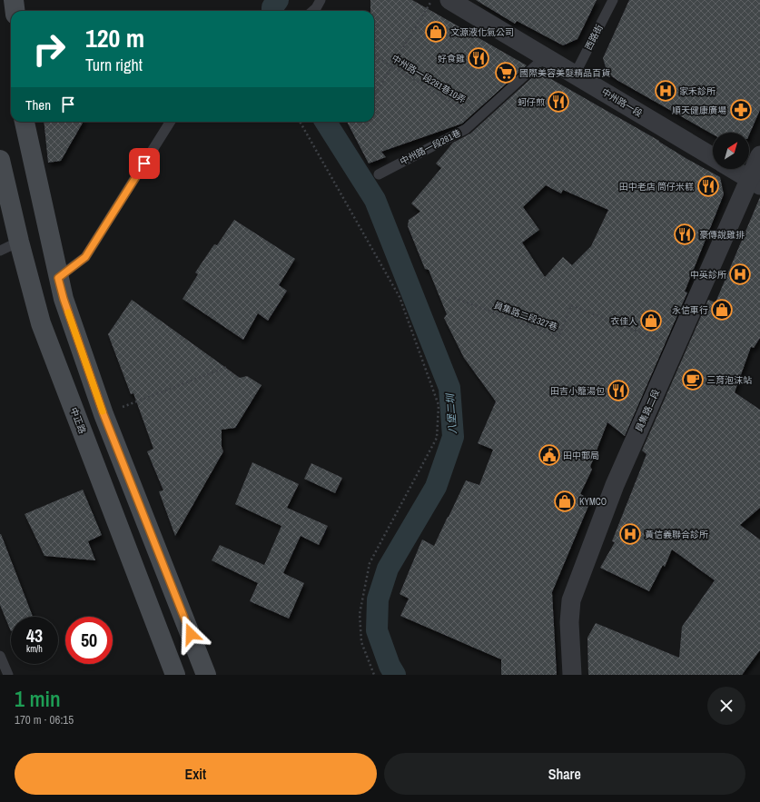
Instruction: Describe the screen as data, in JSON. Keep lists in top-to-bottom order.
{
  "streets": {
    "main road": ["中正路"],
    "street": ["中州路一段", "員集路二段"],
    "lane": ["西路街", "中州路一段281巷"],
    "path": ["中州路一段281巷10弄", "員集路二段327巷"]
  },
  "crossings": [
    ["西路街", "中州路一段"],
    ["中州路一段281巷10弄", "中州路一段281巷"],
    ["中州路一段", "中州路一段281巷"],
    ["員集路二段327巷", "員集路二段"]
  ],
  "water": ["八堡二圳"],
  "places": {
    "shop": [
      "文源液化氣公司",
      "永信車行",
      "衣佳人",
      "KYMCO"
    ],
    "restaurant": [
      "好食雞",
      "蚵仔煎",
      "田中老店 筒仔米糕",
      "豪傳說雞排",
      "田吉小籠湯包"
    ],
    "supermarket": ["國際美容美髮精品百貨"],
    "hospital": ["家禾診所", "中英診所", "黃信義聯合診所"],
    "pharmacy": ["順天健康廣場"],
    "cafe": ["三育泡沫站"],
    "public building": ["田中郵局"]
  },
  "north": "top right",
  "page": {
    "turn": ["120 m", "Turn right"],
    "then": "Then",
    "speed": "43 km/h",
    "limit": "50",
    "heading": ["1 min", "170 m · 06:15"],
    "buttons": ["Exit", "Share"]
  }
}
